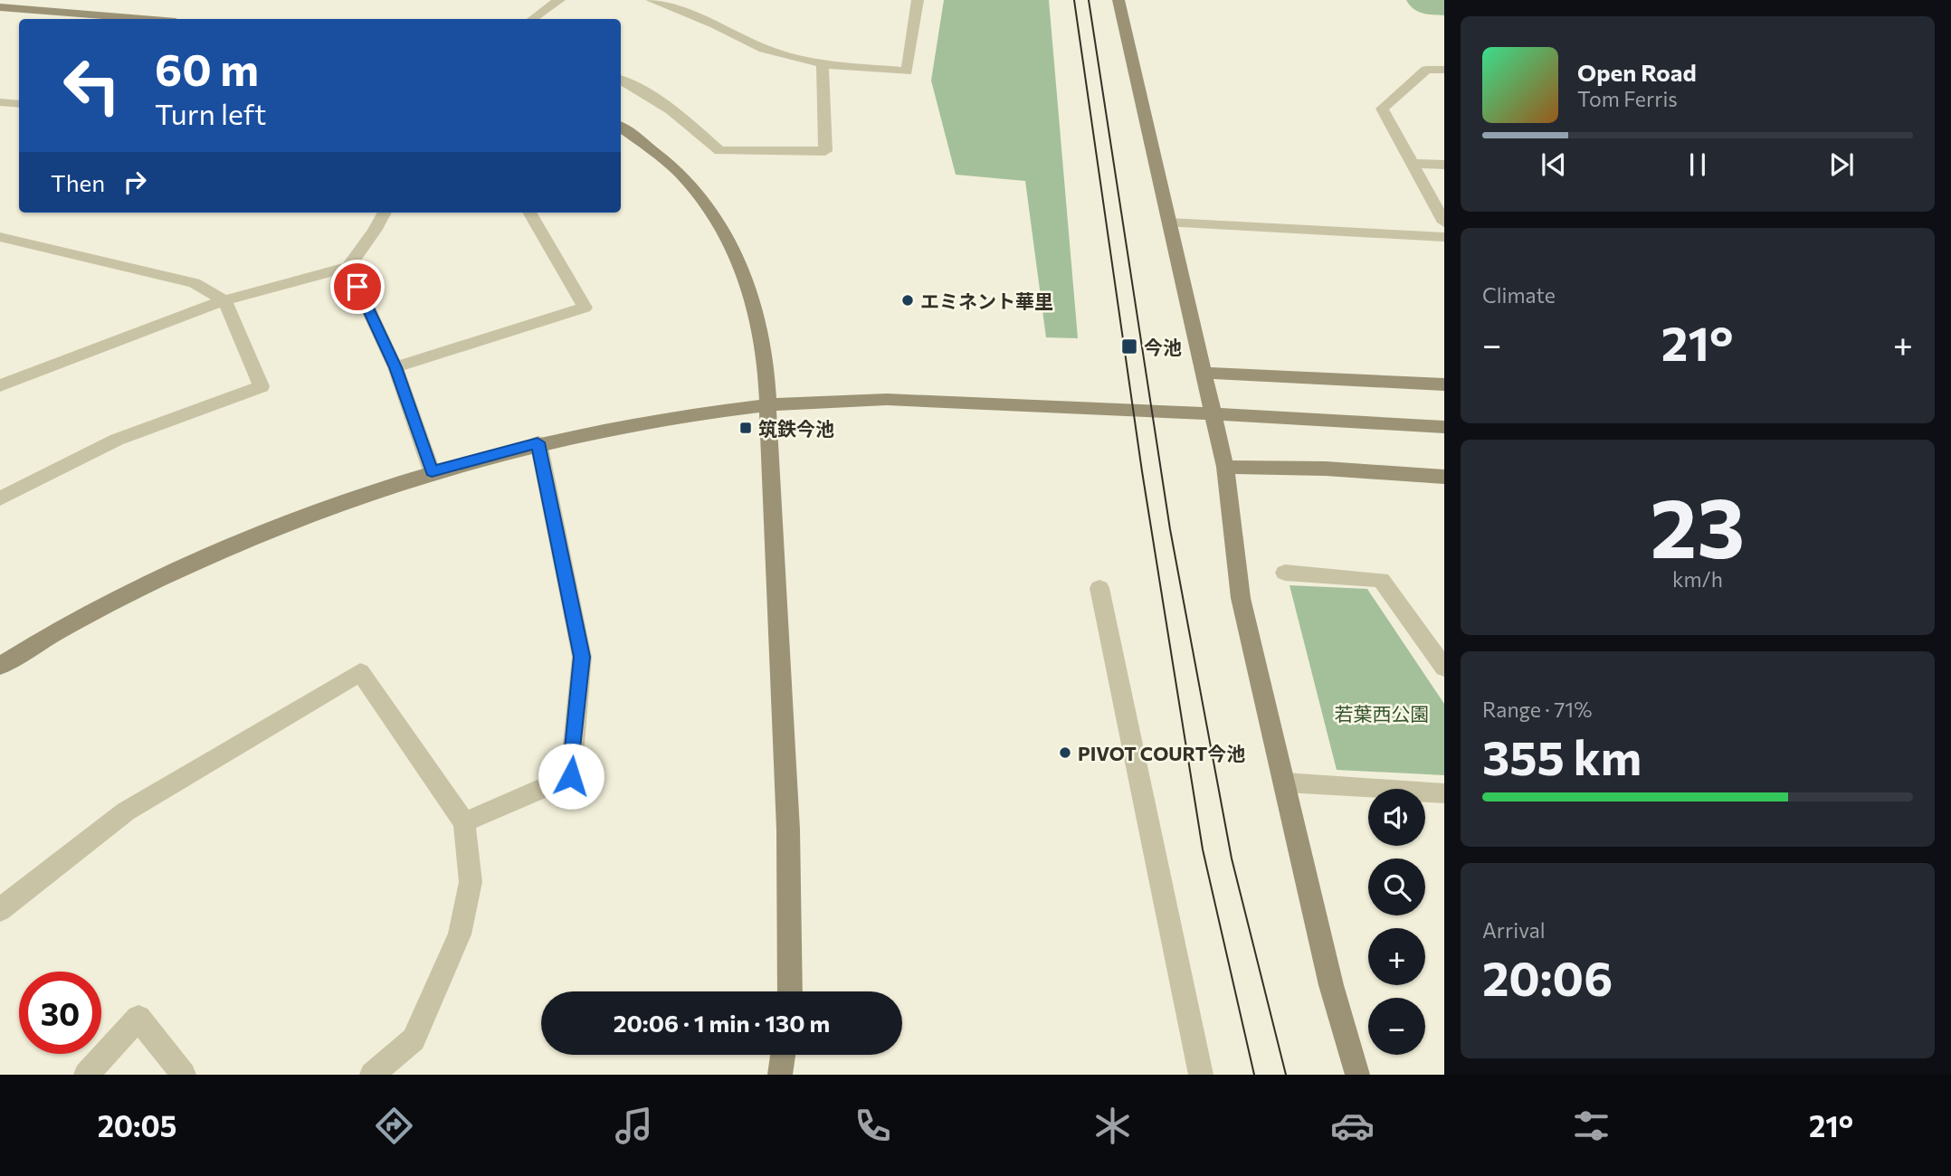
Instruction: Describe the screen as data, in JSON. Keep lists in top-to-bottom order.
{
  "parks": ["若葉西公園"],
  "places": {
    "other": ["エミネント華里", "PIVOT COURT今池"],
    "transit": ["今池", "筑鉄今池"]
  },
  "page": {
    "turn": ["60 m", "Turn left"],
    "song": ["Open Road", "Tom Ferris"],
    "then": "Then",
    "tile": [
      "Climate",
      ["23", "km/h"],
      ["Range · 71%", "355 km"],
      ["Arrival", "20:06"]
    ],
    "heat": ["−", "21°", "+"],
    "map_buttons": ["+", "−"],
    "limit": "30",
    "trip": "20:06 · 1 min · 130 m",
    "tabs": ["20:05", "21°"]
  }
}
